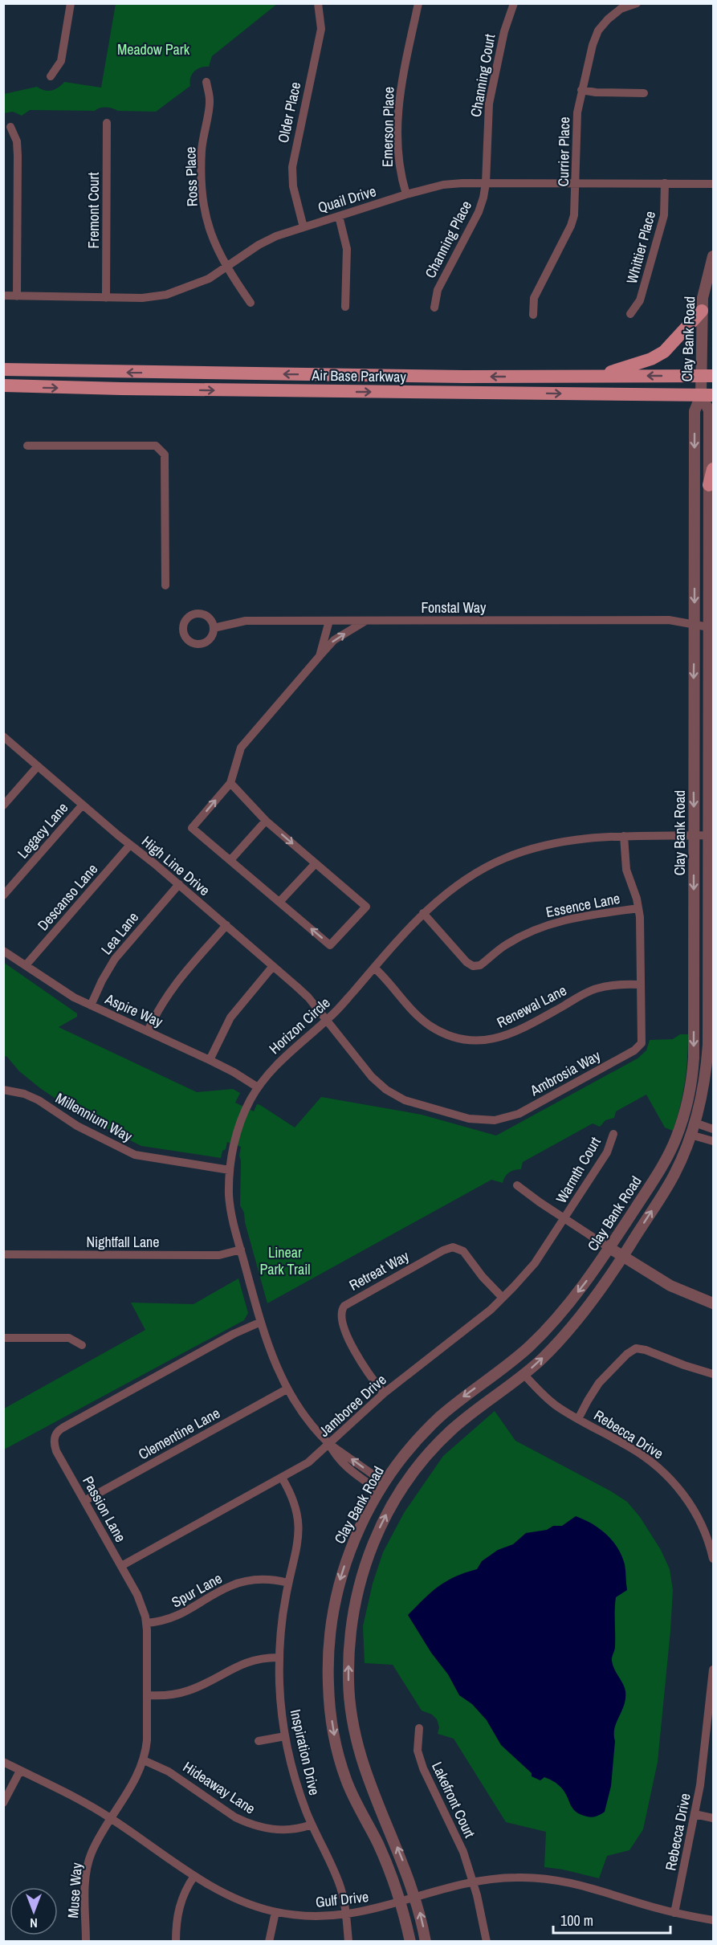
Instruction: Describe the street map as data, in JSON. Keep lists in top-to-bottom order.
{
  "streets": {
    "main road": ["Air Base Parkway"],
    "street": [
      "Channing Court",
      "Older Place",
      "Emerson Place",
      "Currier Place",
      "Ross Place",
      "Quail Drive",
      "Fremont Court",
      "Channing Place",
      "Whittier Place",
      "Clay Bank Road",
      "Fonstal Way",
      "Legacy Lane",
      "High Line Drive",
      "Descanso Lane",
      "Essence Lane",
      "Lea Lane",
      "Renewal Lane",
      "Aspire Way",
      "Horizon Circle",
      "Ambrosia Way",
      "Millennium Way",
      "Warmth Court",
      "Nightfall Lane",
      "Retreat Way",
      "Jamboree Drive",
      "Clementine Lane",
      "Rebecca Drive",
      "Passion Lane",
      "Spur Lane",
      "Inspiration Drive",
      "Hideaway Lane",
      "Lakefront Court",
      "Muse Way",
      "Gulf Drive"
    ]
  },
  "crossings": [
    ["Channing Court", "Quail Drive"],
    ["Channing Court", "Channing Place"],
    ["Older Place", "Quail Drive"],
    ["Emerson Place", "Quail Drive"],
    ["Currier Place", "Quail Drive"],
    ["Ross Place", "Quail Drive"],
    ["Quail Drive", "Fremont Court"],
    ["Quail Drive", "Channing Place"],
    ["Quail Drive", "Whittier Place"],
    ["Clay Bank Road", "Air Base Parkway"],
    ["Clay Bank Road", "Fonstal Way"],
    ["Clay Bank Road", "Horizon Circle"],
    ["Clay Bank Road", "Rebecca Drive"],
    ["Clay Bank Road", "Gulf Drive"],
    ["Legacy Lane", "High Line Drive"],
    ["High Line Drive", "Descanso Lane"],
    ["High Line Drive", "Lea Lane"],
    ["High Line Drive", "Horizon Circle"],
    ["High Line Drive", "Ambrosia Way"],
    ["Descanso Lane", "Aspire Way"],
    ["Essence Lane", "Horizon Circle"],
    ["Essence Lane", "Ambrosia Way"],
    ["Lea Lane", "Aspire Way"],
    ["Renewal Lane", "Horizon Circle"],
    ["Renewal Lane", "Ambrosia Way"],
    ["Aspire Way", "Horizon Circle"],
    ["Horizon Circle", "Ambrosia Way"],
    ["Horizon Circle", "Millennium Way"],
    ["Horizon Circle", "Nightfall Lane"],
    ["Horizon Circle", "Jamboree Drive"],
    ["Horizon Circle", "Clementine Lane"],
    ["Horizon Circle", "Passion Lane"],
    ["Warmth Court", "Jamboree Drive"],
    ["Retreat Way", "Jamboree Drive"],
    ["Jamboree Drive", "Passion Lane"],
    ["Jamboree Drive", "Inspiration Drive"],
    ["Clementine Lane", "Passion Lane"],
    ["Rebecca Drive", "Gulf Drive"],
    ["Passion Lane", "Spur Lane"],
    ["Passion Lane", "Hideaway Lane"],
    ["Passion Lane", "Muse Way"],
    ["Passion Lane", "Gulf Drive"],
    ["Spur Lane", "Inspiration Drive"],
    ["Inspiration Drive", "Hideaway Lane"],
    ["Inspiration Drive", "Gulf Drive"],
    ["Lakefront Court", "Gulf Drive"],
    ["Muse Way", "Gulf Drive"]
  ],
  "parks": ["Meadow Park", "Linear Park Trail"],
  "scale_bar": "100 m",
  "north": "bottom"
}
